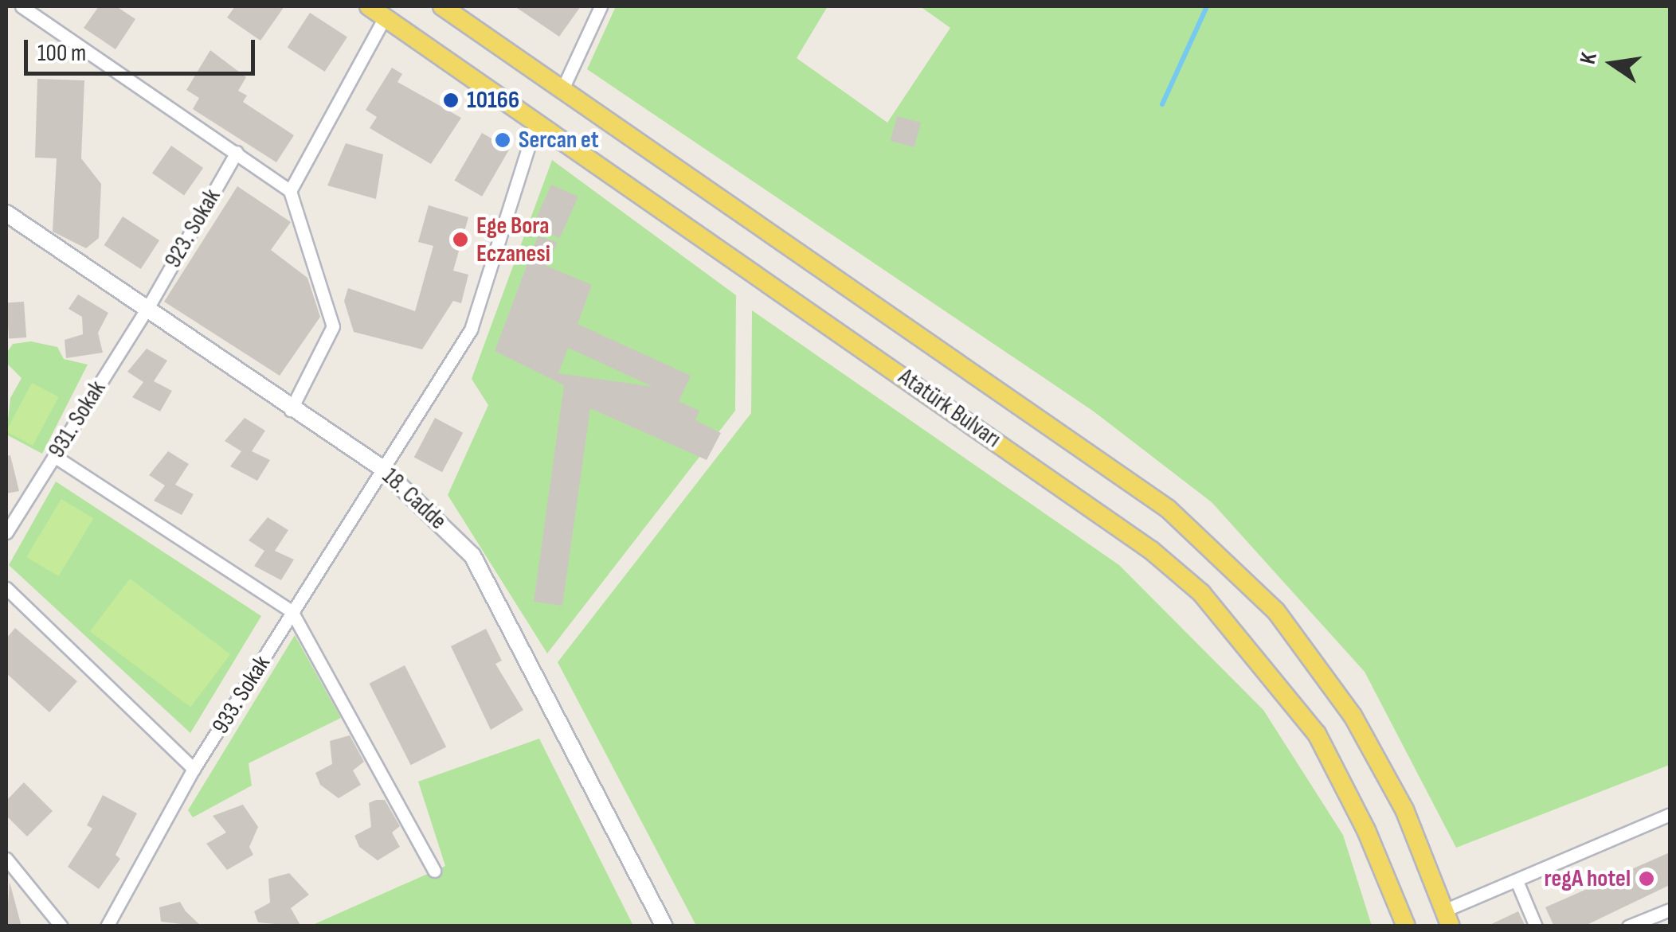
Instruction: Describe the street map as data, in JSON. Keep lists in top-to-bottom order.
{
  "streets": {
    "main road": ["Atatürk Bulvarı"],
    "street": [
      "923. Sokak",
      "931. Sokak",
      "18. Cadde",
      "933. Sokak"
    ]
  },
  "crossings": [
    ["923. Sokak", "931. Sokak"],
    ["923. Sokak", "18. Cadde"],
    ["Atatürk Bulvarı", "933. Sokak"],
    ["931. Sokak", "18. Cadde"],
    ["18. Cadde", "933. Sokak"]
  ],
  "places": [
    "10166",
    "Sercan et",
    "Ege Bora Eczanesi",
    "regA hotel"
  ],
  "scale_bar": "100 m",
  "north": "left"
}
